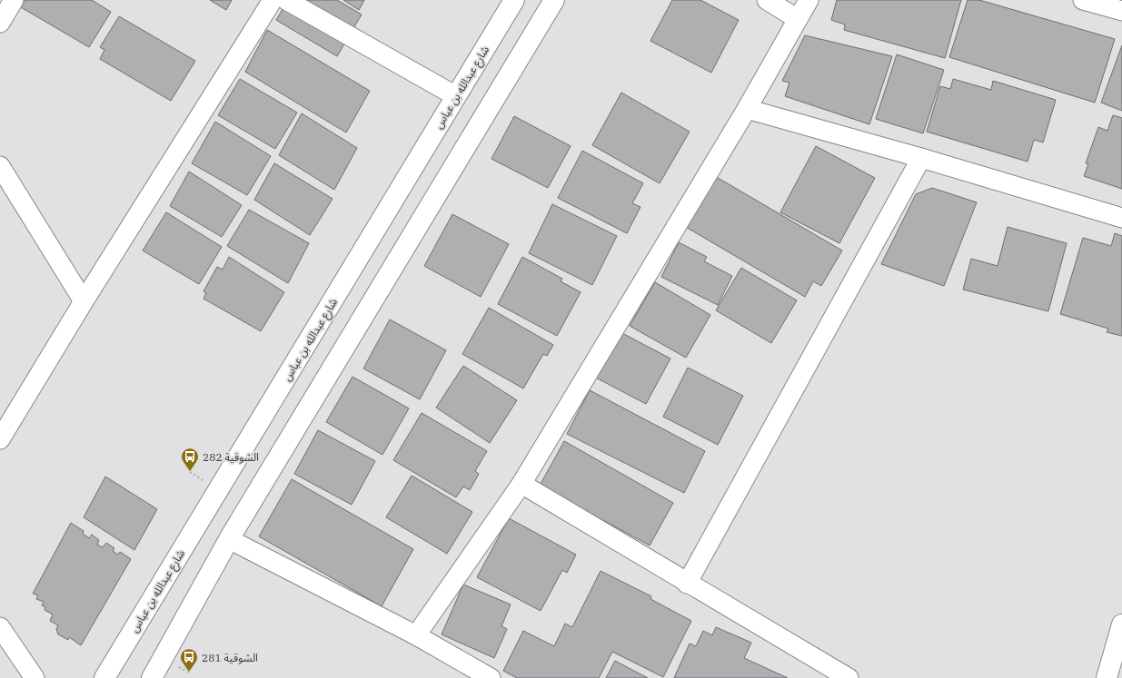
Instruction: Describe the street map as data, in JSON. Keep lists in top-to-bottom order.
{
  "streets": {
    "main road": ["شارع عبدالله بن عباس"]
  },
  "places": {
    "bus stop": ["الشوقية 282", "الشوقية 281"]
  }
}
